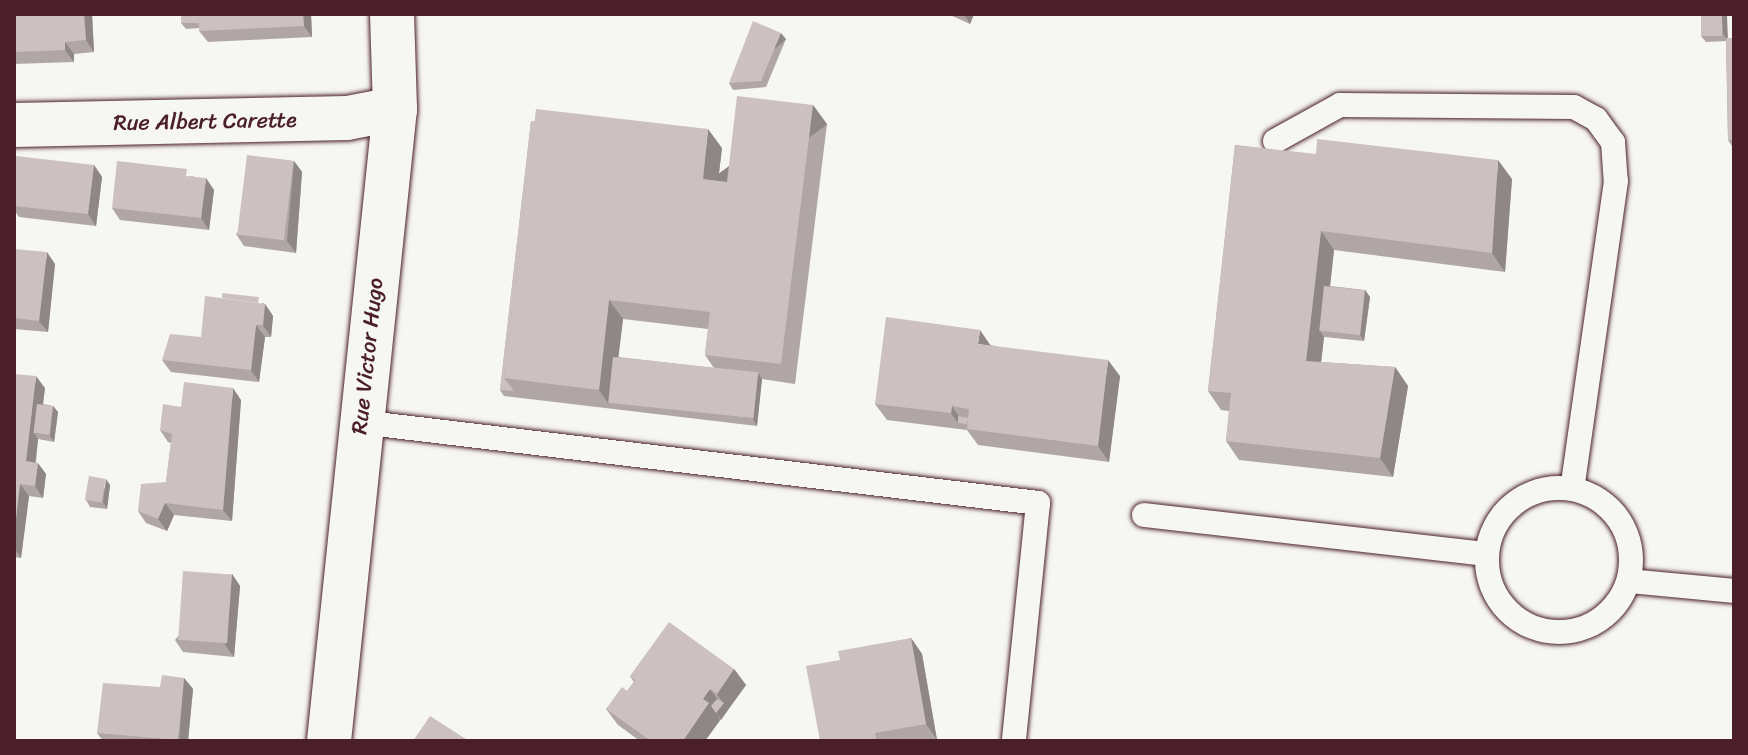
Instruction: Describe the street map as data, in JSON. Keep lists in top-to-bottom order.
{
  "streets": {
    "street": ["Rue Albert Carette", "Rue Victor Hugo"]
  },
  "crossings": [
    ["Rue Albert Carette", "Rue Victor Hugo"]
  ]
}
